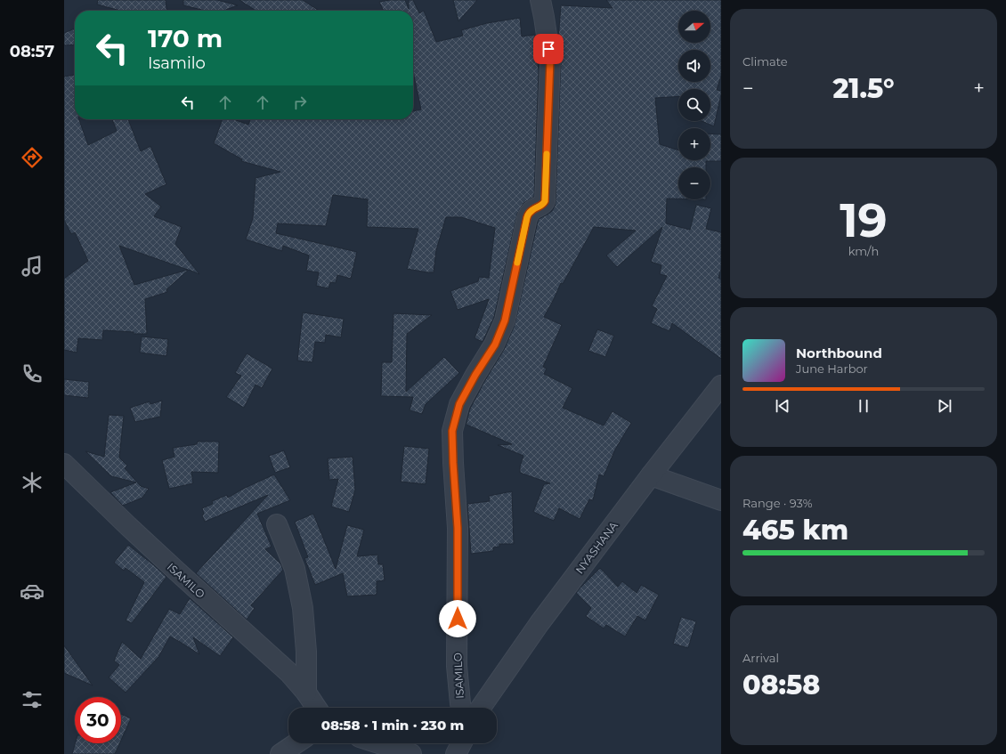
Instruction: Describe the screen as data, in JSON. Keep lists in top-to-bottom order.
{
  "streets": {
    "street": ["NYASHANA", "ISAMILO"]
  },
  "north": "right",
  "page": {
    "tabs": "08:57",
    "tile": [
      "Climate",
      ["19", "km/h"],
      ["Range · 93%", "465 km"],
      ["Arrival", "08:58"]
    ],
    "map_buttons": ["+", "−"],
    "turn": ["170 m", "Isamilo"],
    "heat": ["−", "21.5°", "+"],
    "song": ["Northbound", "June Harbor"],
    "limit": "30",
    "trip": "08:58 · 1 min · 230 m"
  }
}
